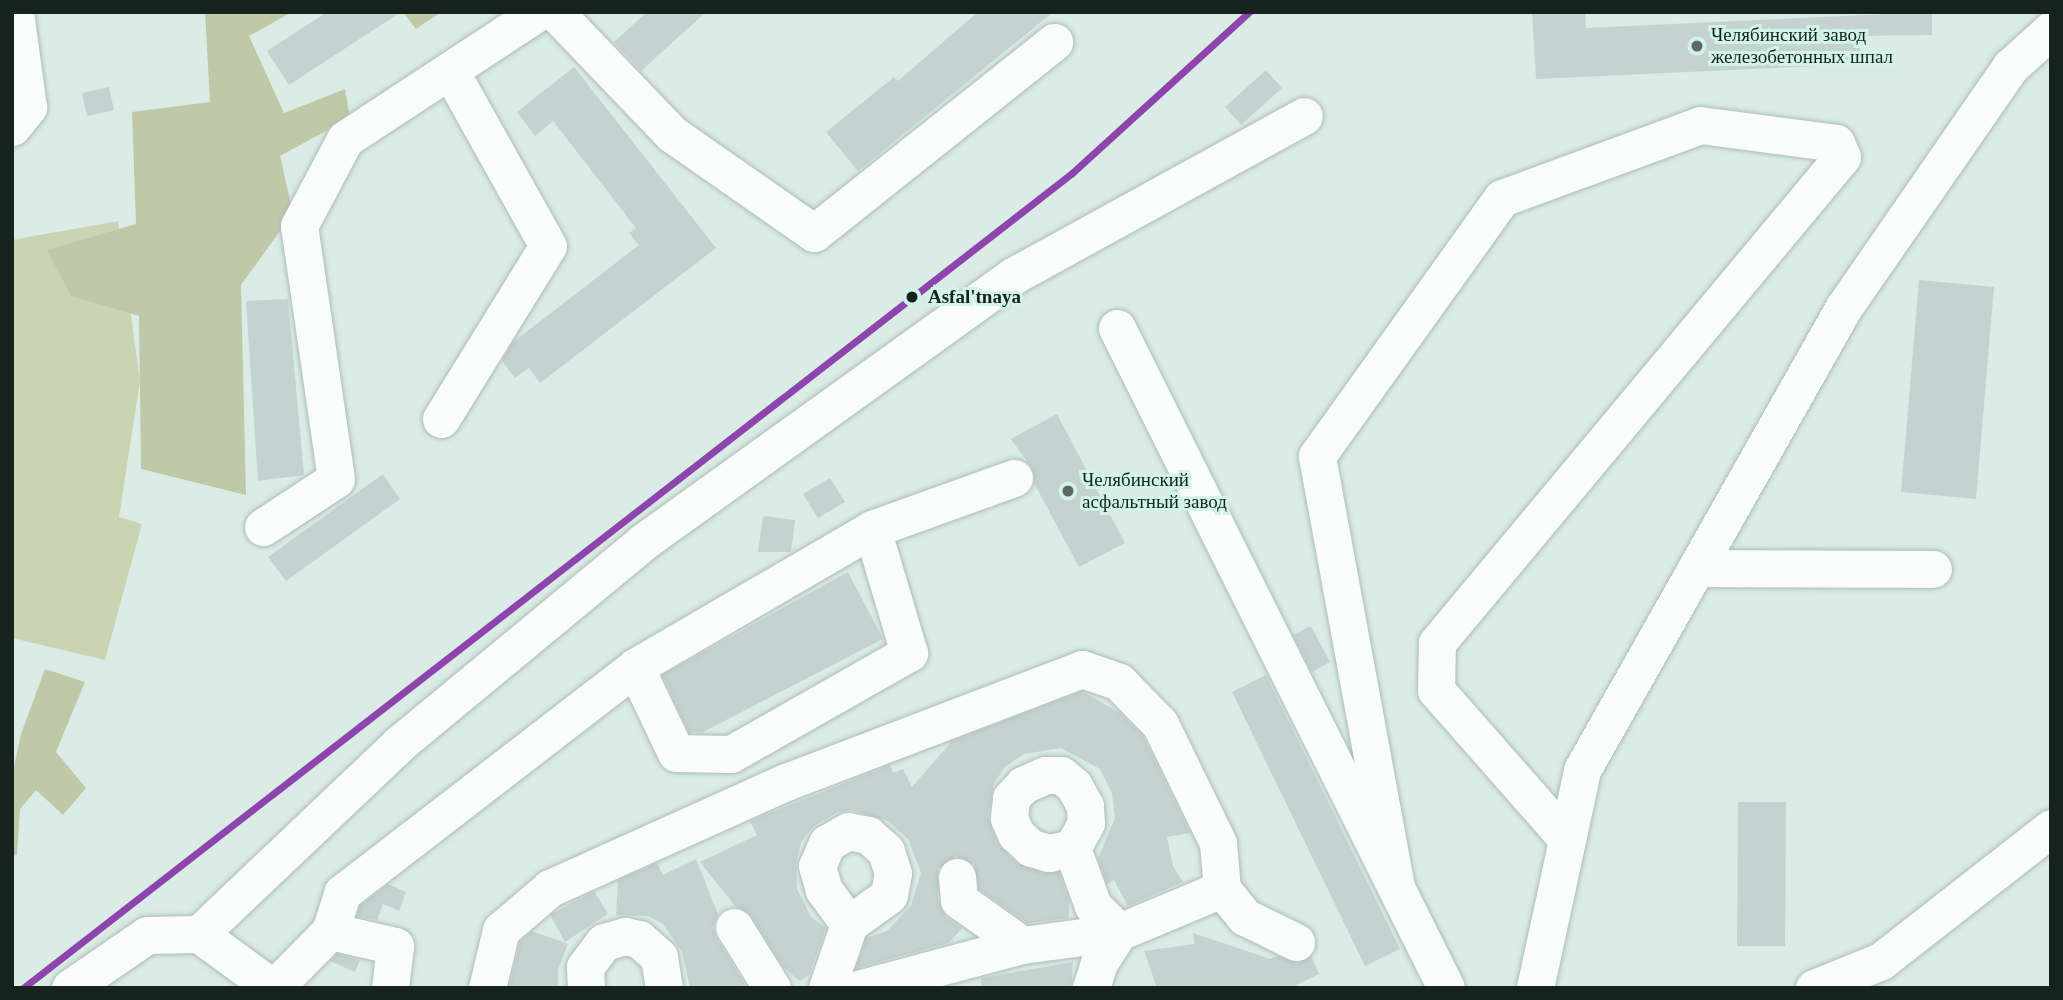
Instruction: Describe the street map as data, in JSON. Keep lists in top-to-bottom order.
{
  "places": ["Челябинский завод железобетонных шпал", "Asfal'tnaya", "Челябинский асфальтный завод"]
}
